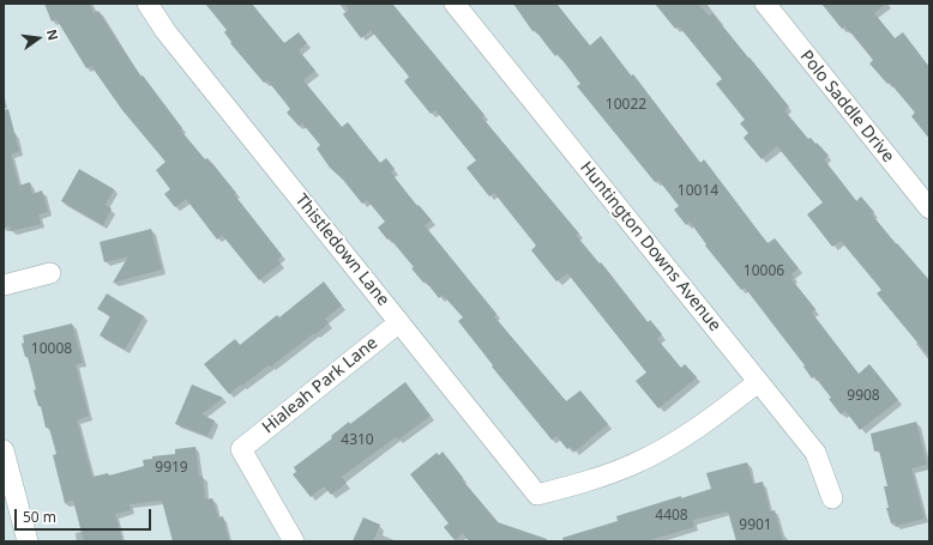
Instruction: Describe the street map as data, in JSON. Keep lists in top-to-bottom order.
{
  "streets": {
    "street": [
      "Polo Saddle Drive",
      "Huntington Downs Avenue",
      "Thistledown Lane",
      "Hialeah Park Lane"
    ]
  },
  "crossings": [
    ["Huntington Downs Avenue", "Thistledown Lane"],
    ["Thistledown Lane", "Hialeah Park Lane"]
  ],
  "house_numbers": [
    "10022",
    "10014",
    "10006",
    "10008",
    "9908",
    "4310",
    "9919",
    "4408",
    "9901"
  ],
  "scale_bar": "50 m",
  "north": "right"
}
